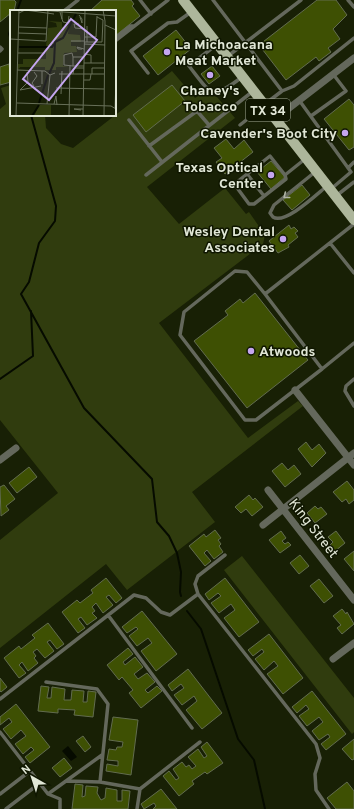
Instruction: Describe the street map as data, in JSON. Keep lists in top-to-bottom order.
{
  "streets": {
    "main road": ["TX 34"],
    "street": ["King Street"]
  },
  "places": [
    "La Michoacana Meat Market",
    "Chaney's Tobacco",
    "Cavender's Boot City",
    "Texas Optical Center",
    "Wesley Dental Associates",
    "Atwoods"
  ],
  "north": "top left"
}
